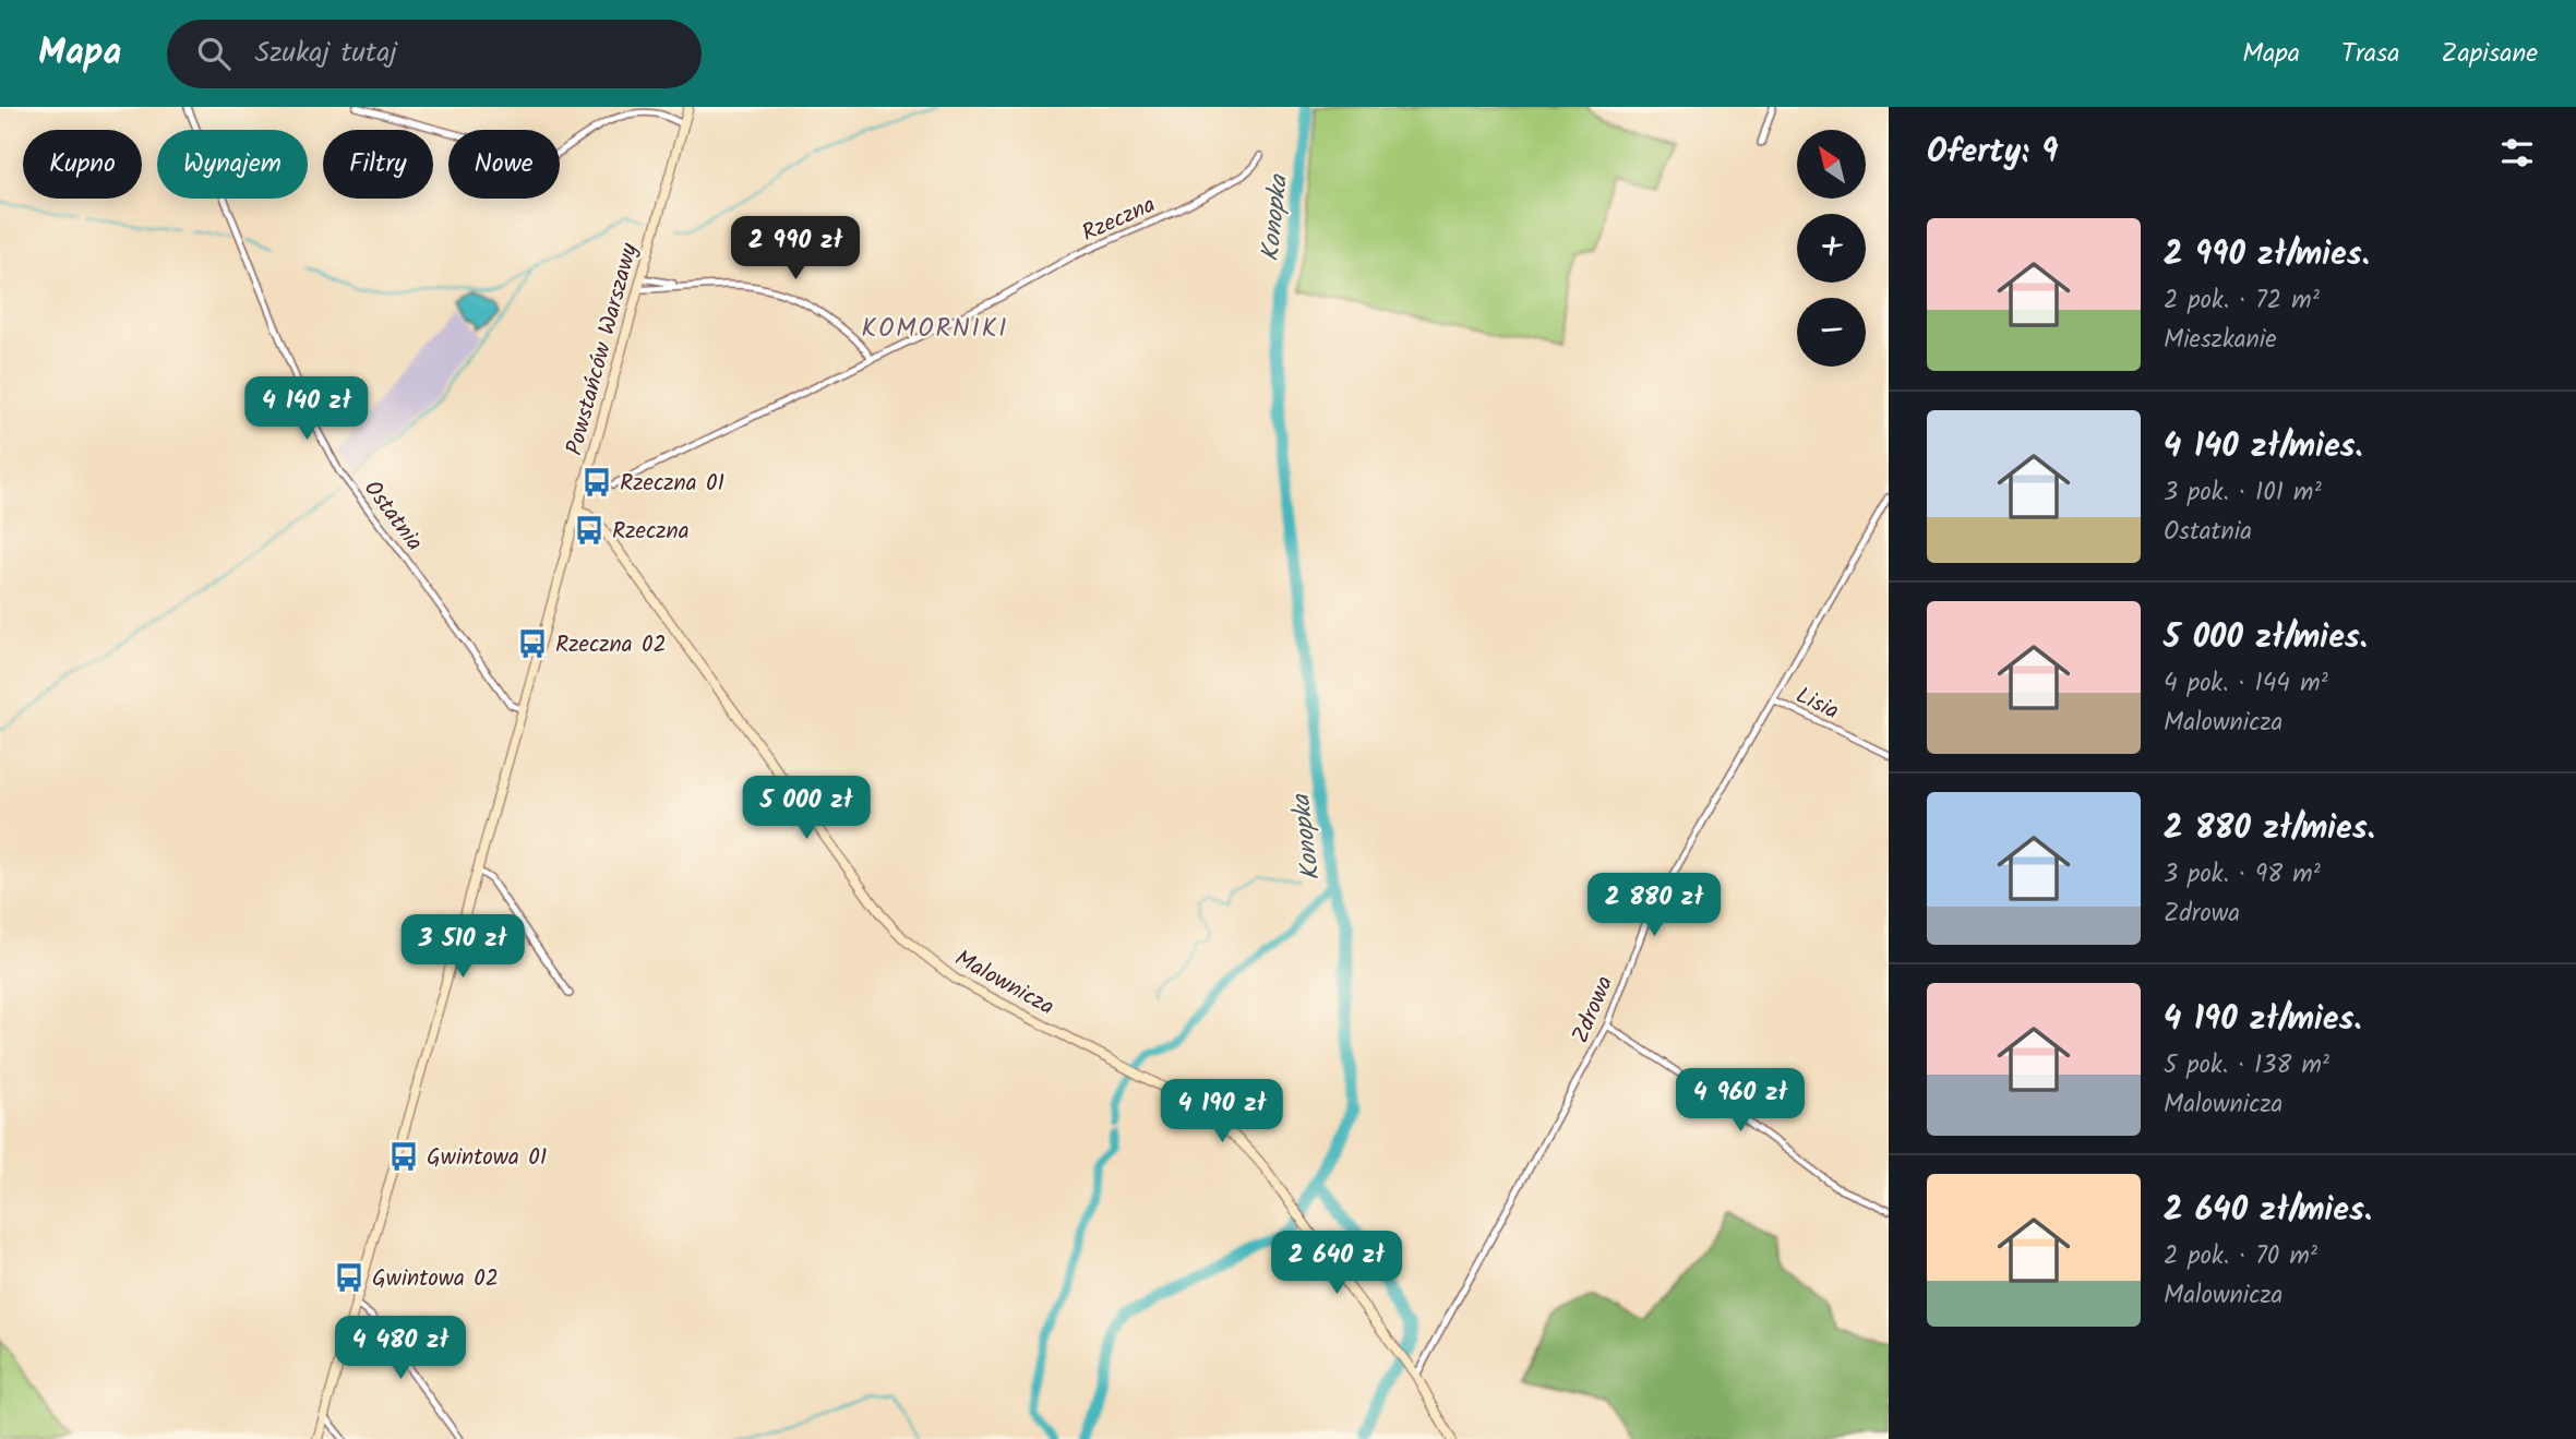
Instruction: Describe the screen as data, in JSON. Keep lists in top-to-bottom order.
{
  "streets": {
    "main road": ["Powstańców Warszawy", "Malownicza"],
    "street": [
      "Rzeczna",
      "Ostatnia",
      "Lisia",
      "Zdrowa"
    ]
  },
  "crossings": [
    ["Powstańców Warszawy", "Ostatnia"],
    ["Powstańców Warszawy", "Malownicza"],
    ["Lisia", "Zdrowa"],
    ["Malownicza", "Zdrowa"]
  ],
  "districts": ["KOMORNIKI"],
  "water": ["Konopka"],
  "places": {
    "bus stop": [
      "Rzeczna 01",
      "Rzeczna",
      "Rzeczna 02",
      "Gwintowa 01",
      "Gwintowa 02"
    ]
  },
  "north": "top left",
  "page": {
    "header": "Mapa",
    "search": "Szukaj tutaj",
    "nav": ["Mapa", "Trasa", "Zapisane"],
    "heading": "Oferty: 9",
    "map_buttons": ["+", "−"],
    "chip": [
      "Kupno",
      "Wynajem",
      "Filtry",
      "Nowe"
    ],
    "list": [
      {
        "name": "2 990 zł/mies.",
        "note": "2 pok. · 72 m² · Mieszkanie"
      },
      {
        "name": "4 140 zł/mies.",
        "note": "3 pok. · 101 m² · Ostatnia"
      },
      {
        "name": "5 000 zł/mies.",
        "note": "4 pok. · 144 m² · Malownicza"
      },
      {
        "name": "2 880 zł/mies.",
        "note": "3 pok. · 98 m² · Zdrowa"
      },
      {
        "name": "4 190 zł/mies.",
        "note": "5 pok. · 138 m² · Malownicza"
      },
      {
        "name": "2 640 zł/mies.",
        "note": "2 pok. · 70 m² · Malownicza"
      }
    ],
    "price": [
      "2 990 zł",
      "4 140 zł",
      "5 000 zł",
      "2 880 zł",
      "3 510 zł",
      "4 960 zł",
      "4 190 zł",
      "2 640 zł",
      "4 480 zł"
    ]
  }
}
